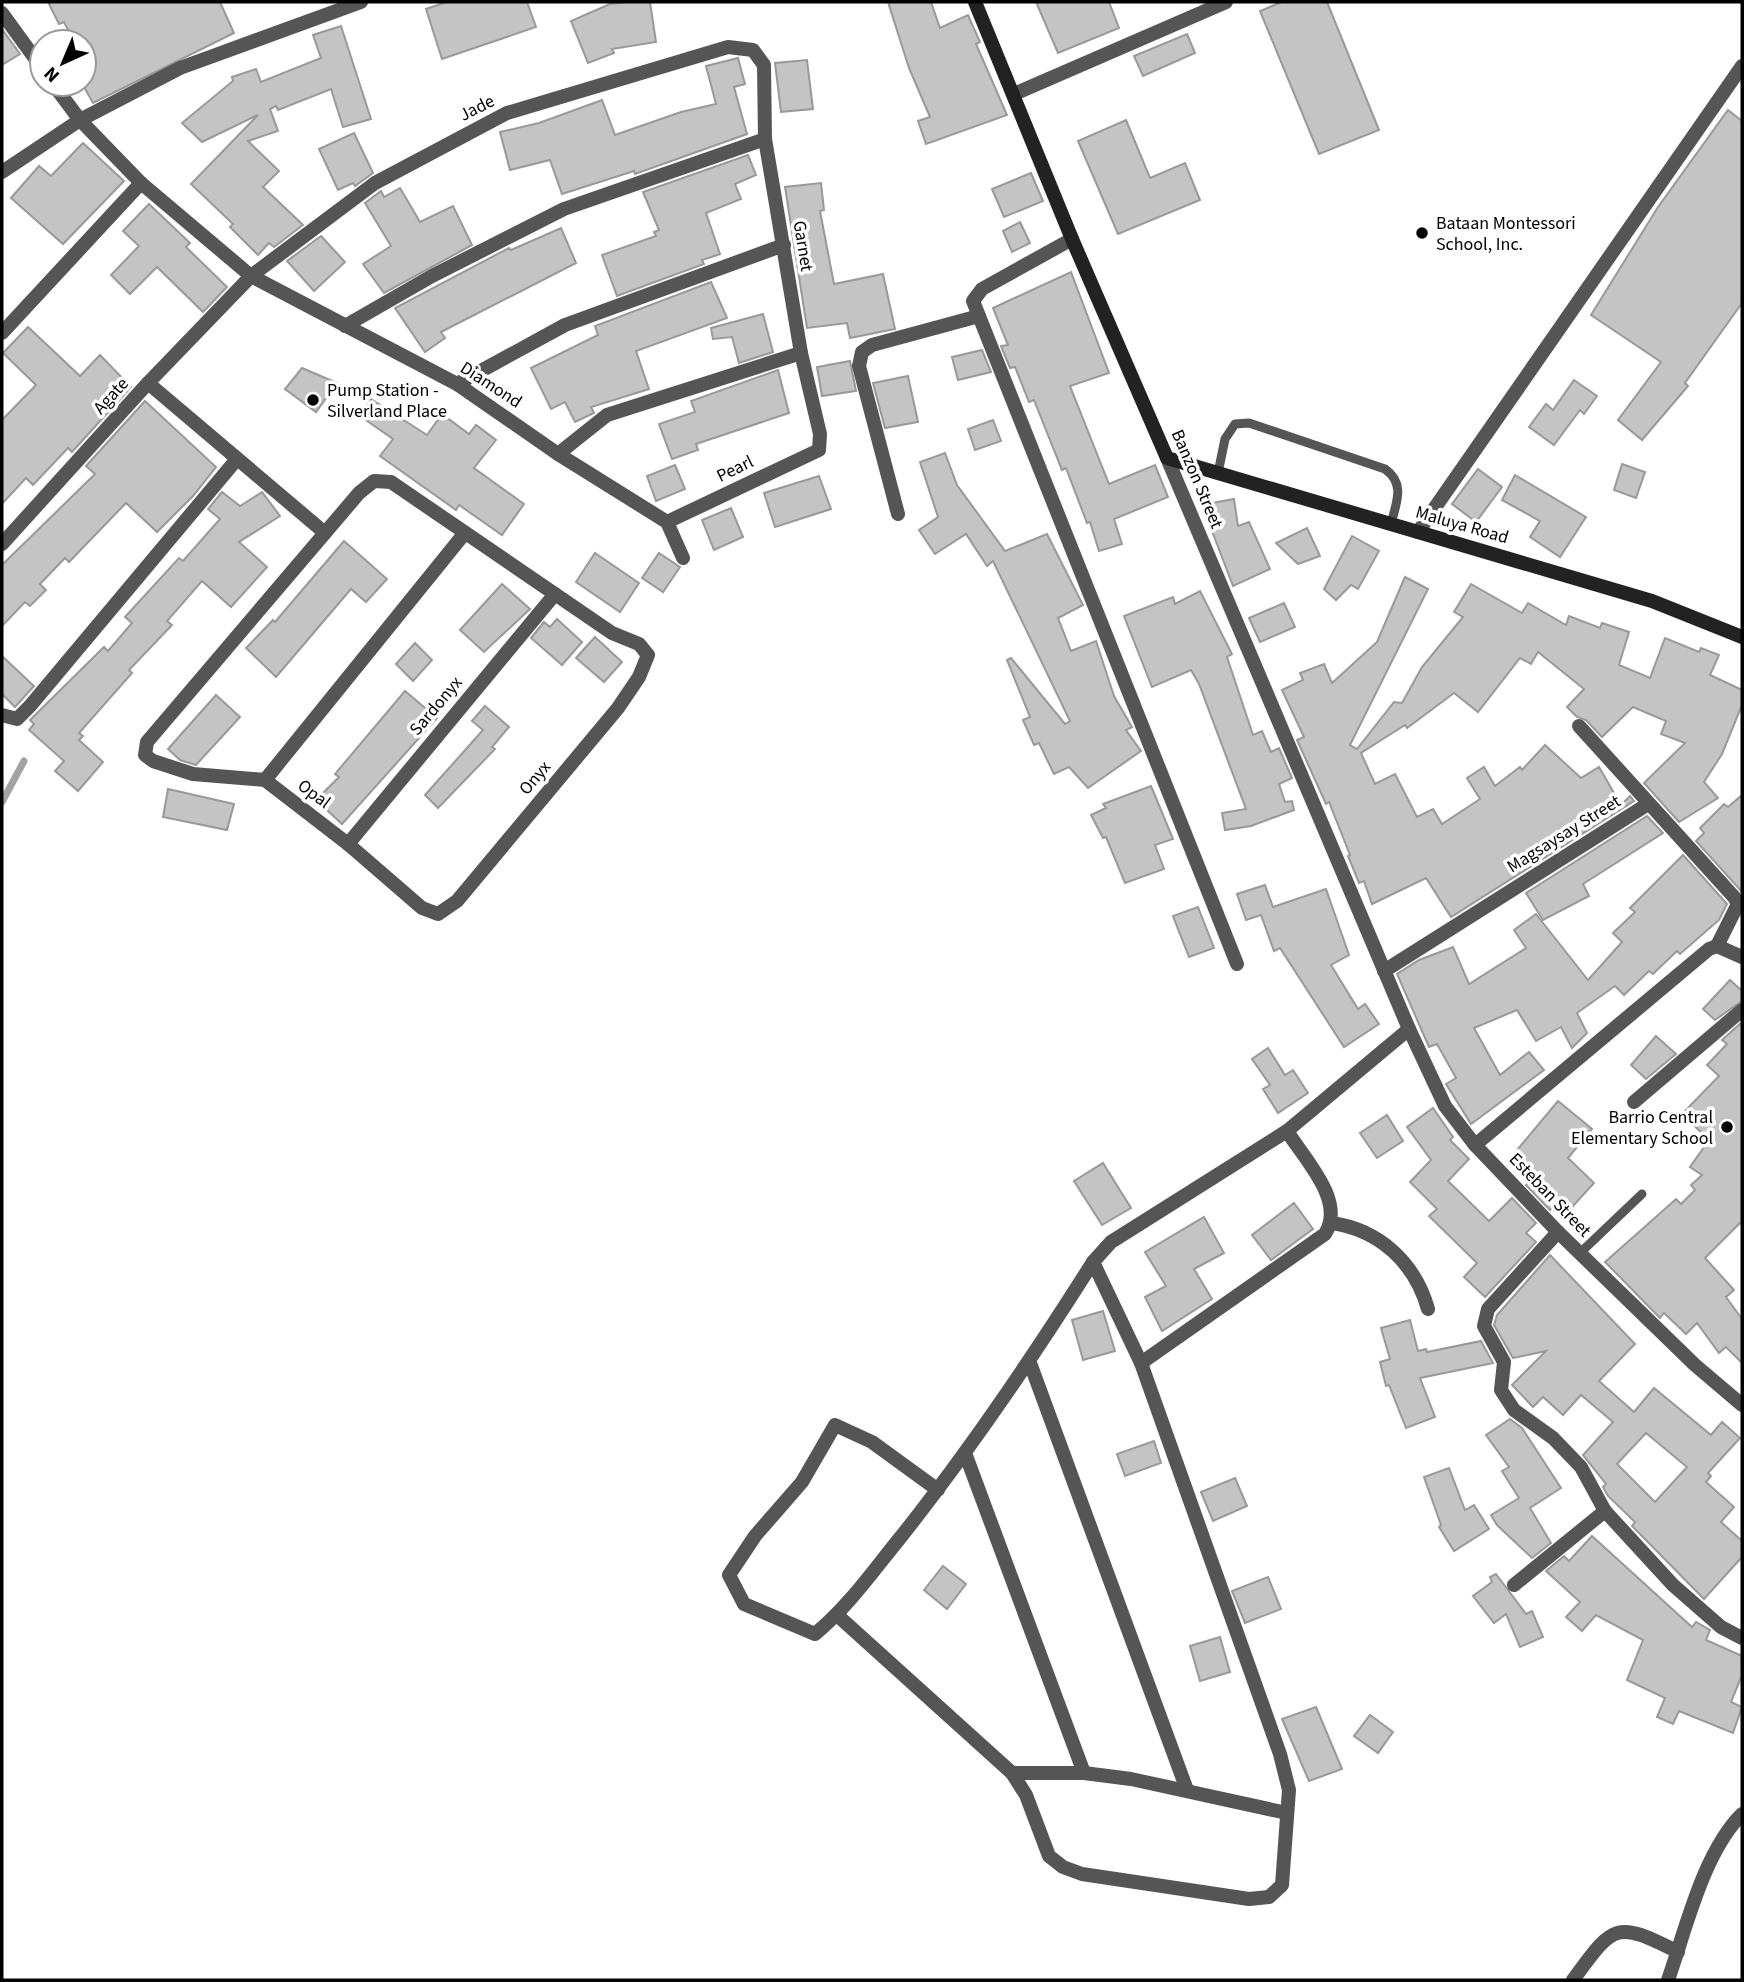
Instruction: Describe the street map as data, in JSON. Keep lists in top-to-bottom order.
{
  "streets": {
    "street": [
      "Jade",
      "Garnet",
      "Diamond",
      "Agate",
      "Pearl",
      "Banzon Street",
      "Maluya Road",
      "Sardonyx",
      "Onyx",
      "Opal",
      "Magsaysay Street",
      "Esteban Street"
    ]
  },
  "crossings": [
    ["Jade", "Garnet"],
    ["Jade", "Diamond"],
    ["Jade", "Agate"],
    ["Garnet", "Pearl"],
    ["Diamond", "Agate"],
    ["Diamond", "Pearl"],
    ["Banzon Street", "Maluya Road"],
    ["Banzon Street", "Magsaysay Street"],
    ["Banzon Street", "Esteban Street"],
    ["Sardonyx", "Onyx"],
    ["Sardonyx", "Opal"],
    ["Onyx", "Opal"],
    ["Magsaysay Street", "Esteban Street"]
  ],
  "places": ["Bataan Montessori School, Inc.", "Pump Station - Silverland Place", "Barrio Central Elementary School"],
  "north": "bottom left"
}
